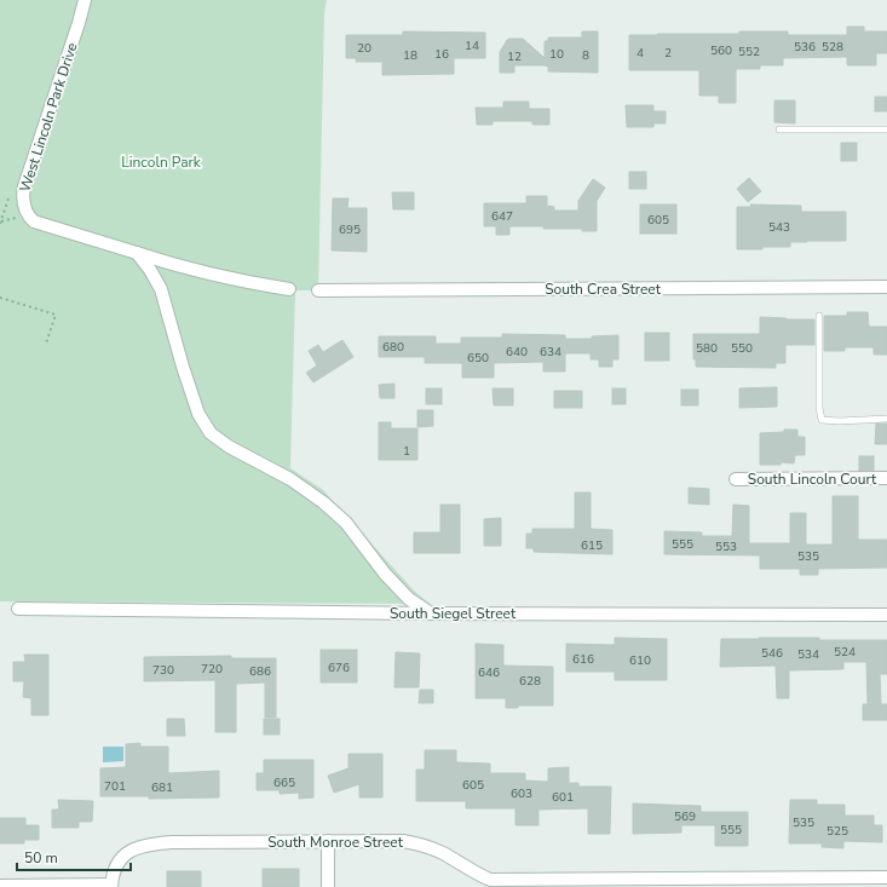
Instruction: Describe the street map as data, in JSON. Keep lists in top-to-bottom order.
{
  "streets": {
    "street": [
      "West Lincoln Park Drive",
      "South Crea Street",
      "South Lincoln Court",
      "South Siegel Street",
      "South Monroe Street"
    ]
  },
  "parks": ["Lincoln Park"],
  "house_numbers": [
    "14",
    "536",
    "528",
    "20",
    "560",
    "552",
    "4",
    "2",
    "16",
    "10",
    "18",
    "8",
    "12",
    "647",
    "605",
    "543",
    "695",
    "680",
    "580",
    "550",
    "640",
    "634",
    "650",
    "1",
    "555",
    "615",
    "553",
    "535",
    "524",
    "546",
    "534",
    "616",
    "610",
    "676",
    "720",
    "730",
    "686",
    "646",
    "628",
    "665",
    "605",
    "701",
    "681",
    "603",
    "601",
    "569",
    "535",
    "555",
    "525"
  ],
  "scale_bar": "50 m"
}
